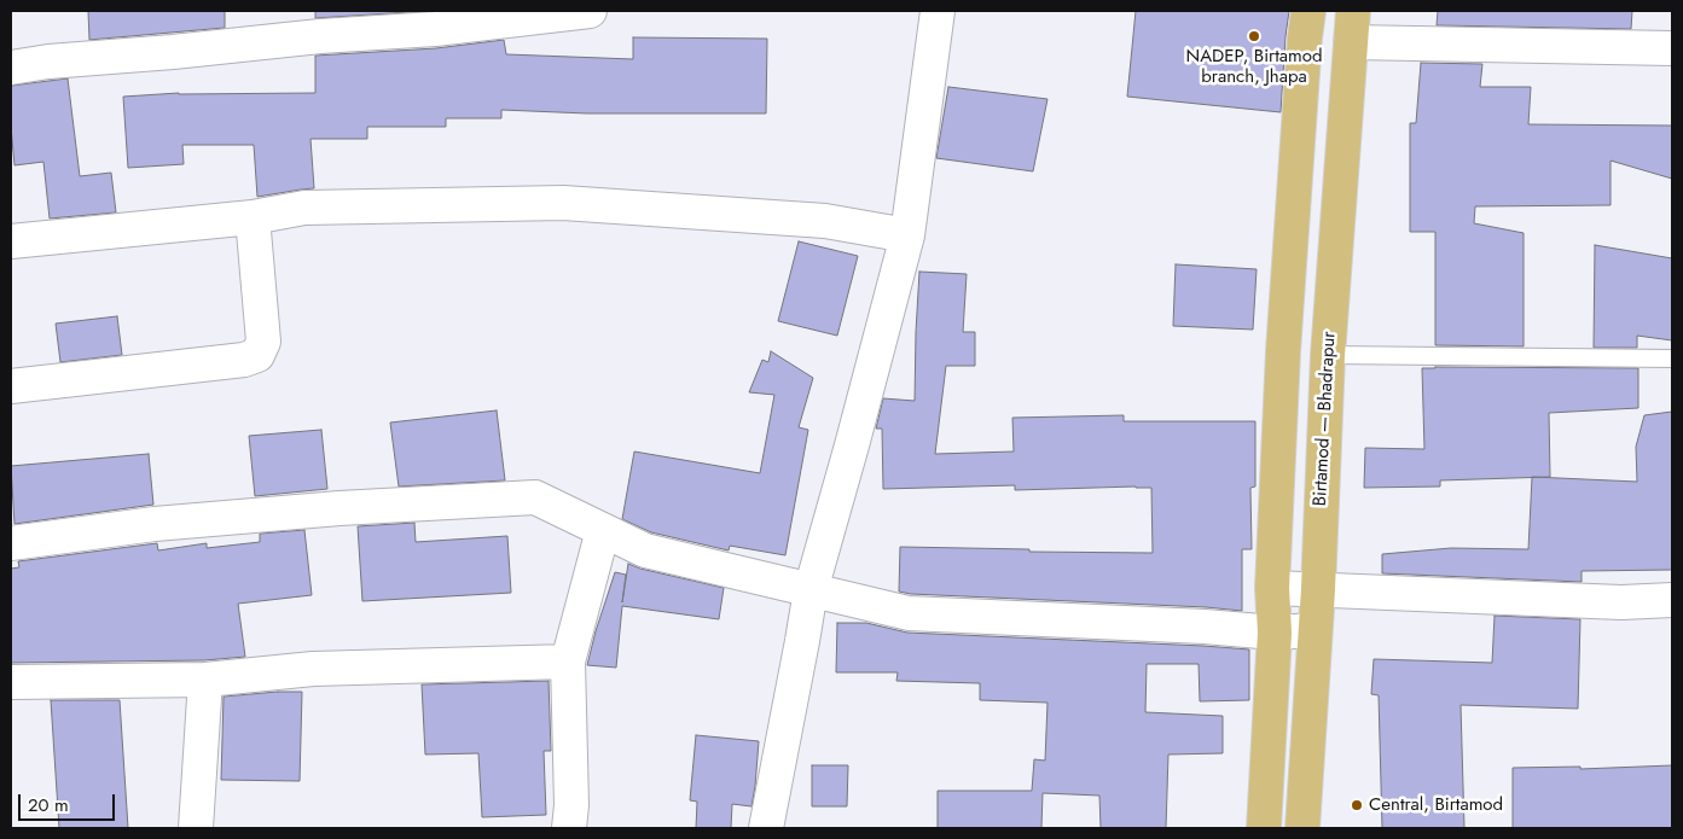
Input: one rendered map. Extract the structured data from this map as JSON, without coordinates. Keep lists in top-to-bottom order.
{
  "streets": {
    "main road": ["Birtamod — Bhadrapur"]
  },
  "places": ["NADEP, Birtamod branch, Jhapa", "Central, Birtamod"],
  "scale_bar": "20 m"
}
